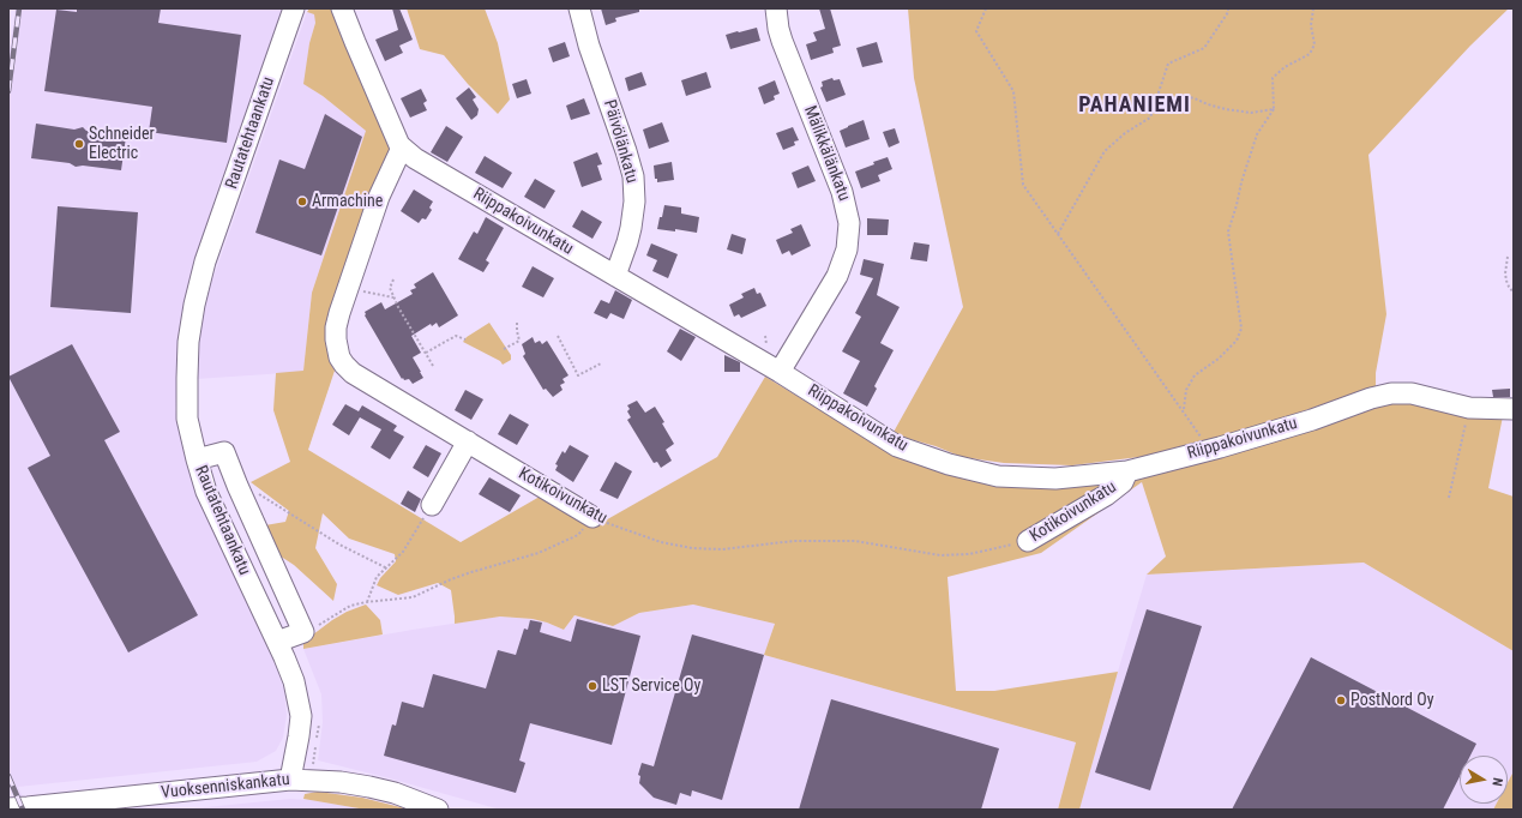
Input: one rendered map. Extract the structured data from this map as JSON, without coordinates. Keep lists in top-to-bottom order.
{
  "streets": {
    "street": [
      "Rautatehtaankatu",
      "Päivölänkatu",
      "Mälikkälänkatu",
      "Riippakoivunkatu",
      "Kotikoivunkatu",
      "Vuoksenniskankatu"
    ]
  },
  "crossings": [
    ["Rautatehtaankatu", "Vuoksenniskankatu"],
    ["Päivölänkatu", "Riippakoivunkatu"],
    ["Mälikkälänkatu", "Riippakoivunkatu"],
    ["Riippakoivunkatu", "Kotikoivunkatu"]
  ],
  "districts": ["PAHANIEMI"],
  "places": [
    "Schneider Electric",
    "Armachine",
    "LST Service Oy",
    "PostNord Oy"
  ],
  "north": "right"
}
